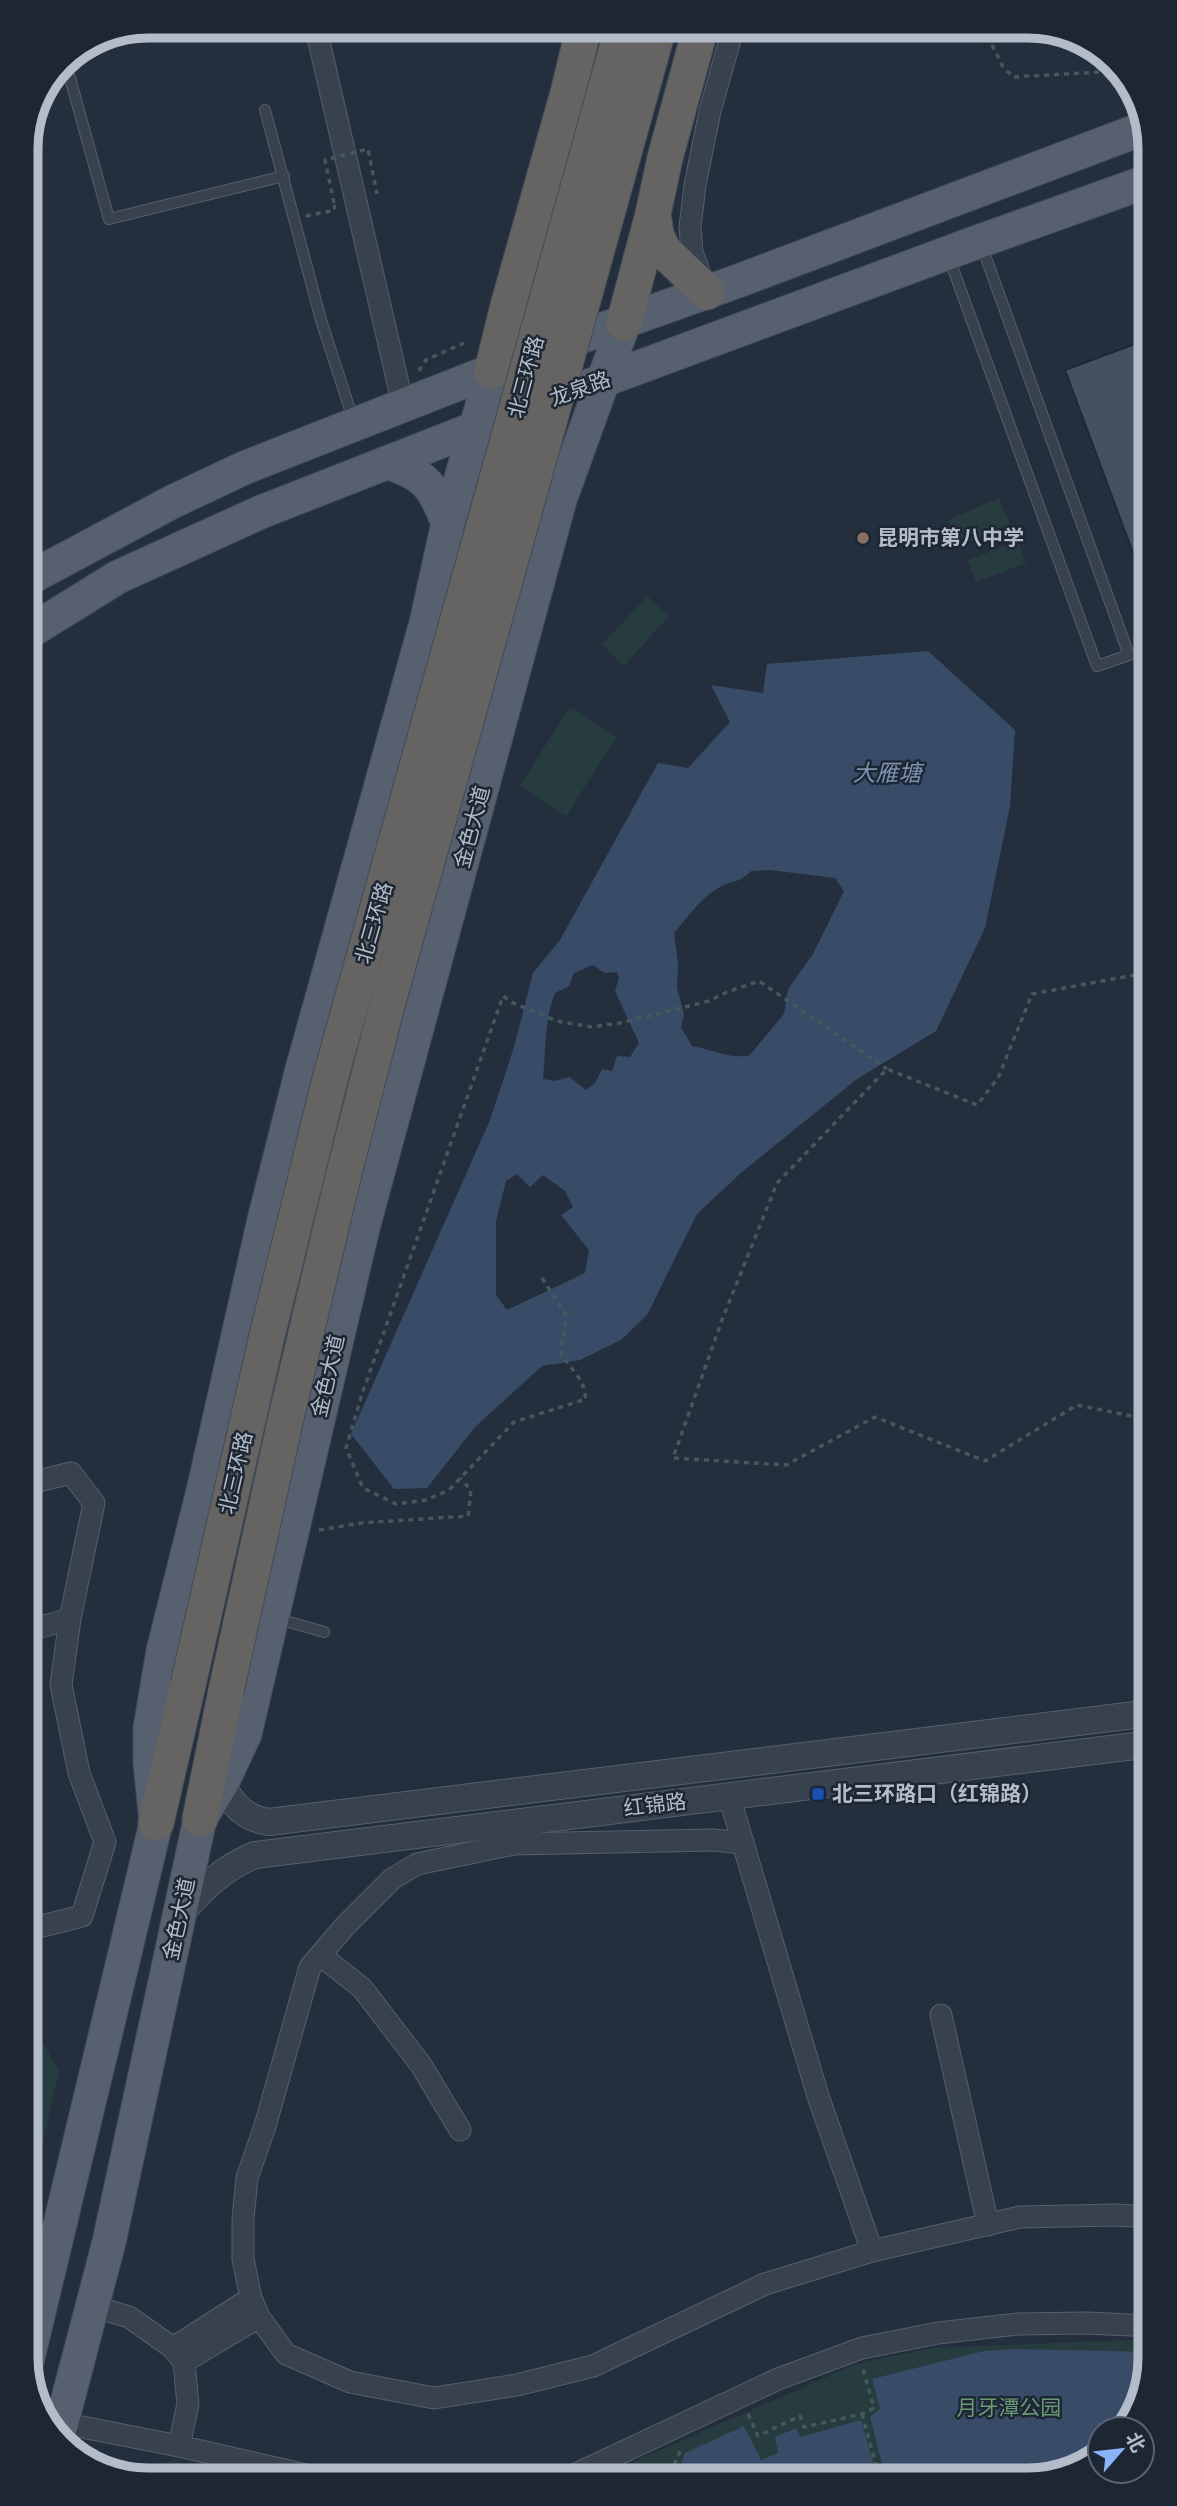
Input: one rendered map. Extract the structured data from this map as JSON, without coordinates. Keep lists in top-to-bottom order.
{
  "streets": {
    "highway": ["北三环路"],
    "main road": ["龙泉路", "金色大道"],
    "street": ["红锦路"]
  },
  "crossings": [
    ["北三环路", "金色大道"],
    ["龙泉路", "金色大道"],
    ["金色大道", "红锦路"]
  ],
  "water": ["大雁塘"],
  "parks": ["月牙潭公园"],
  "places": {
    "other": ["昆明市第八中学"],
    "transit": ["北三环路口（红锦路）"]
  },
  "north": "top right"
}
